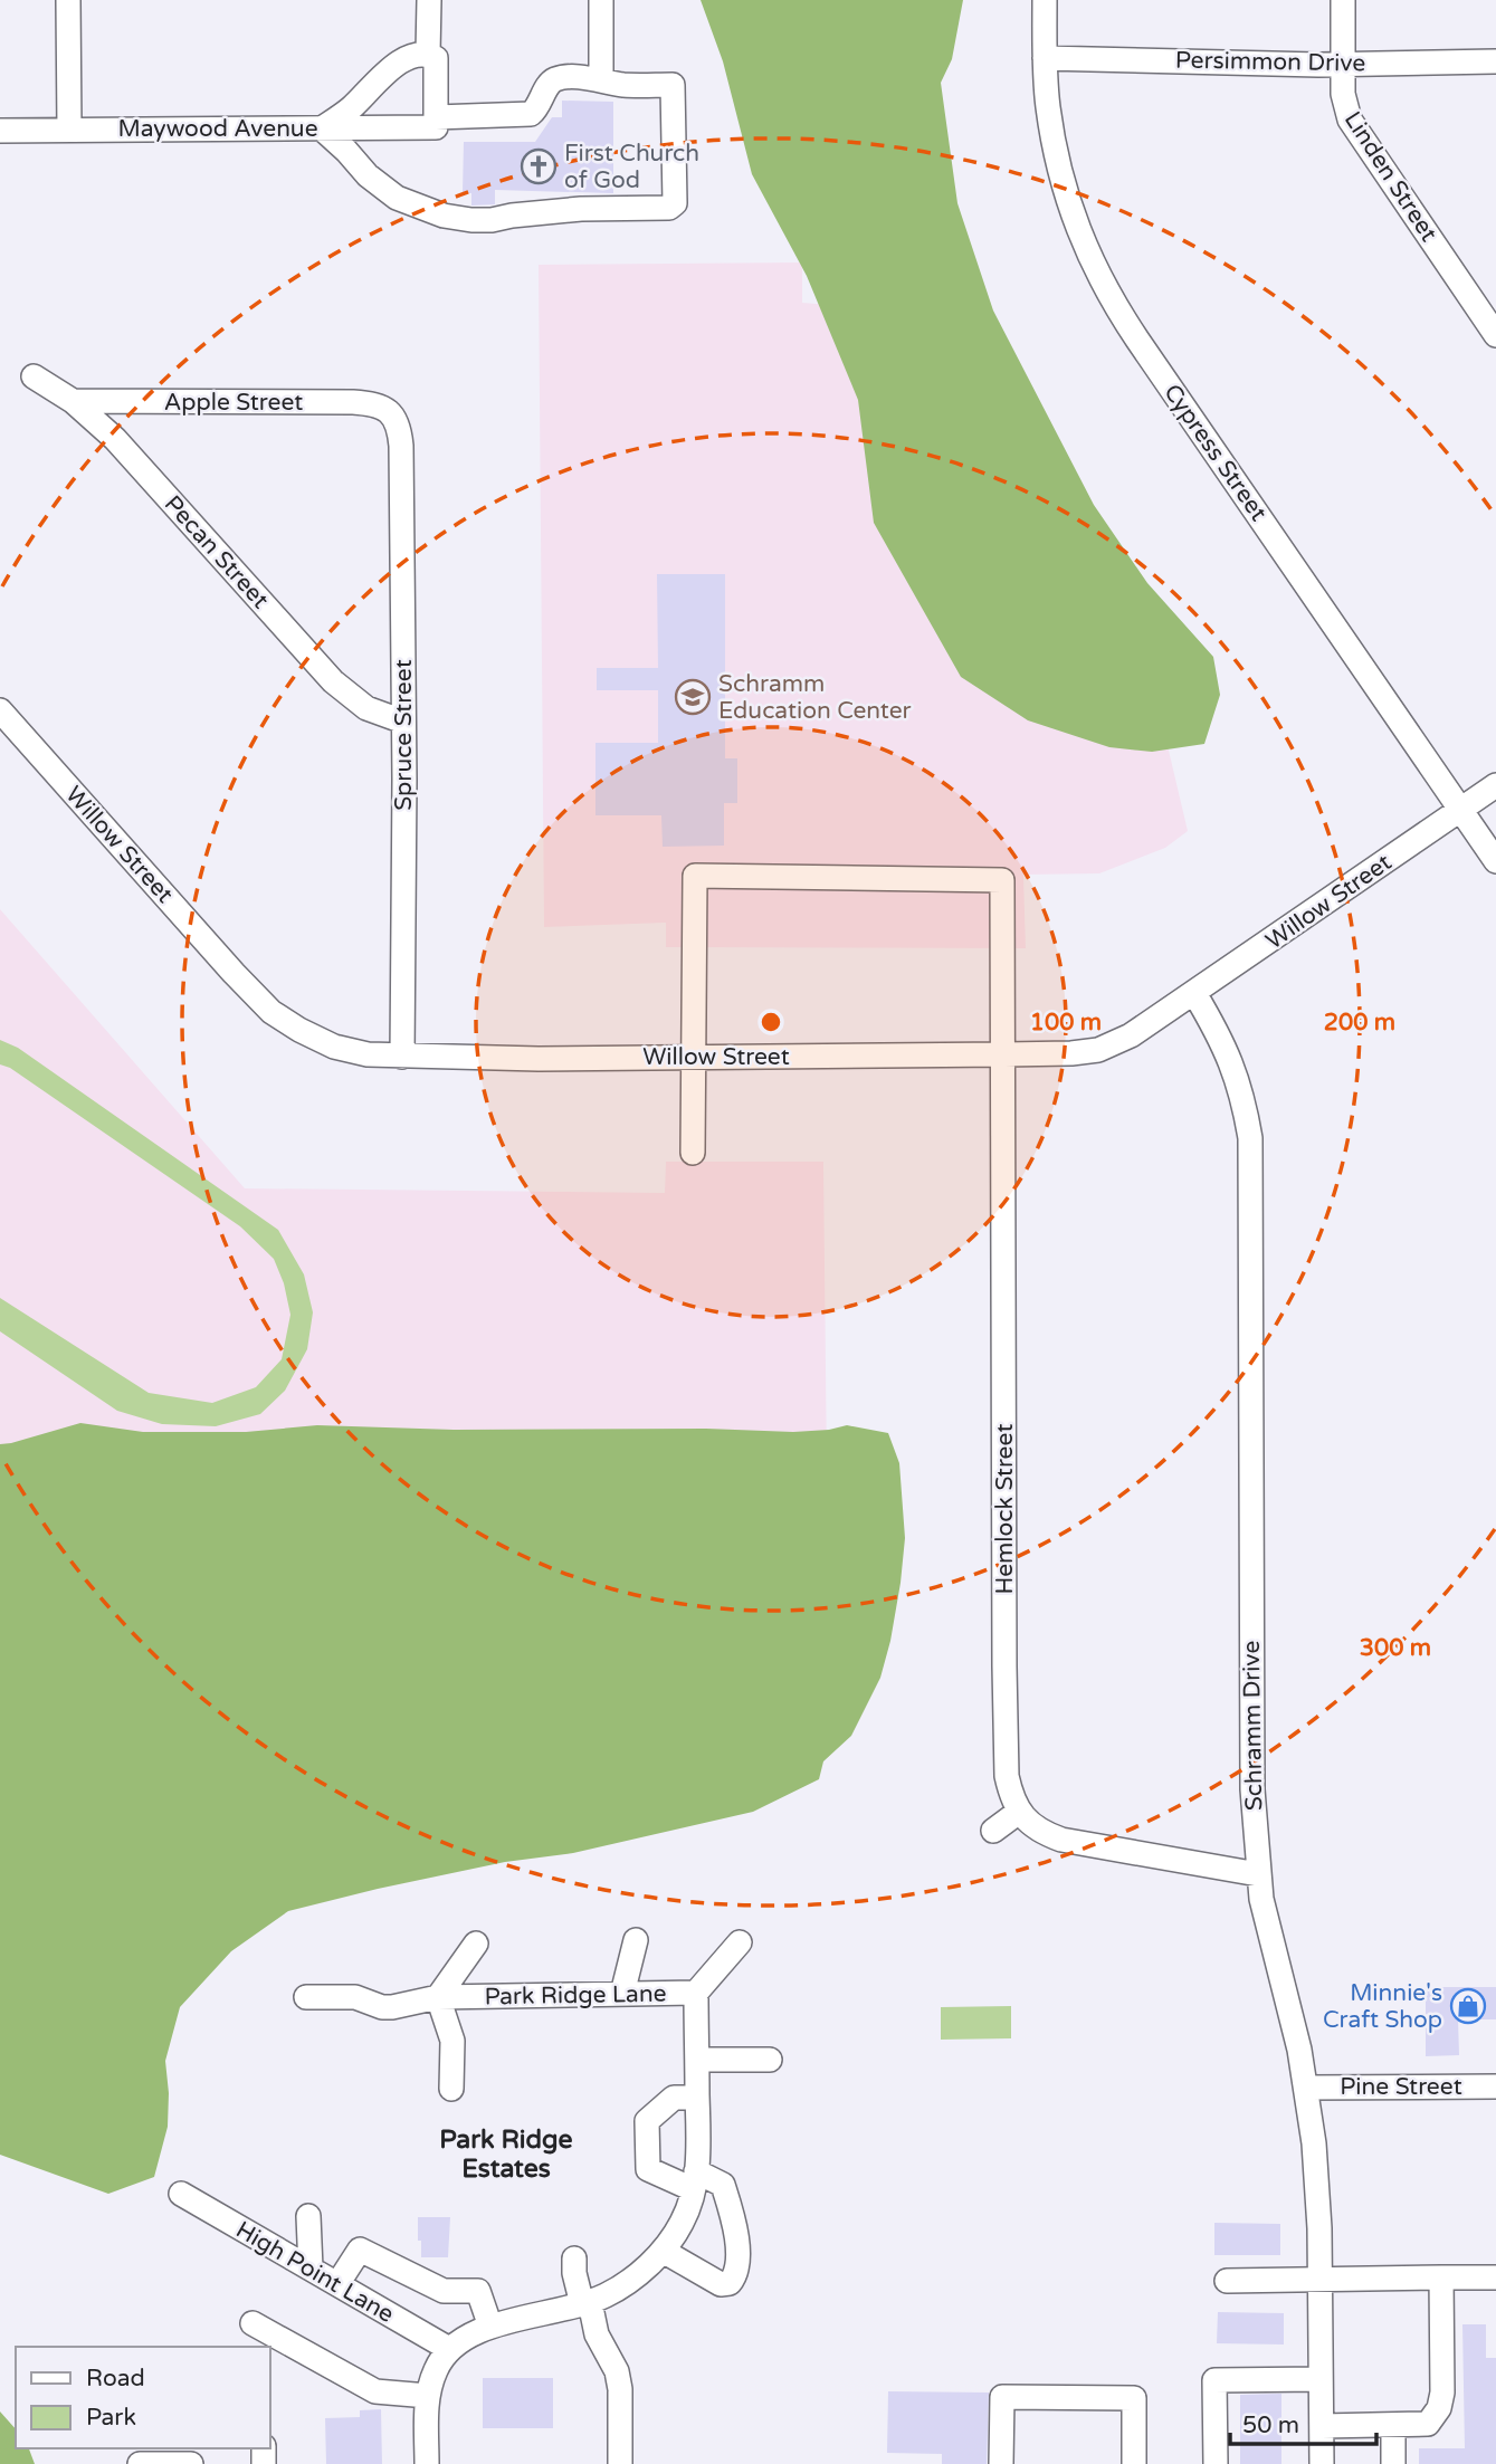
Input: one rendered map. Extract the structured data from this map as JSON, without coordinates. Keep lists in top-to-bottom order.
{
  "streets": {
    "street": [
      "Persimmon Drive",
      "Maywood Avenue",
      "Linden Street",
      "Apple Street",
      "Cypress Street",
      "Pecan Street",
      "Spruce Street",
      "Willow Street",
      "Hemlock Street",
      "Schramm Drive",
      "Park Ridge Lane",
      "Pine Street",
      "High Point Lane"
    ]
  },
  "crossings": [
    ["Persimmon Drive", "Linden Street"],
    ["Persimmon Drive", "Cypress Street"],
    ["Apple Street", "Pecan Street"],
    ["Apple Street", "Spruce Street"],
    ["Cypress Street", "Willow Street"],
    ["Pecan Street", "Spruce Street"],
    ["Spruce Street", "Willow Street"],
    ["Willow Street", "Hemlock Street"],
    ["Willow Street", "Schramm Drive"],
    ["Schramm Drive", "Pine Street"],
    ["Park Ridge Lane", "High Point Lane"]
  ],
  "districts": ["Park Ridge Estates"],
  "places": {
    "church": ["First Church of God"],
    "school or university": ["Schramm Education Center"],
    "shop": ["Minnie's Craft Shop"]
  },
  "legend": ["Road", "Park"],
  "scale_bar": "50 m",
  "rings": ["100 m", "200 m", "300 m"]
}
